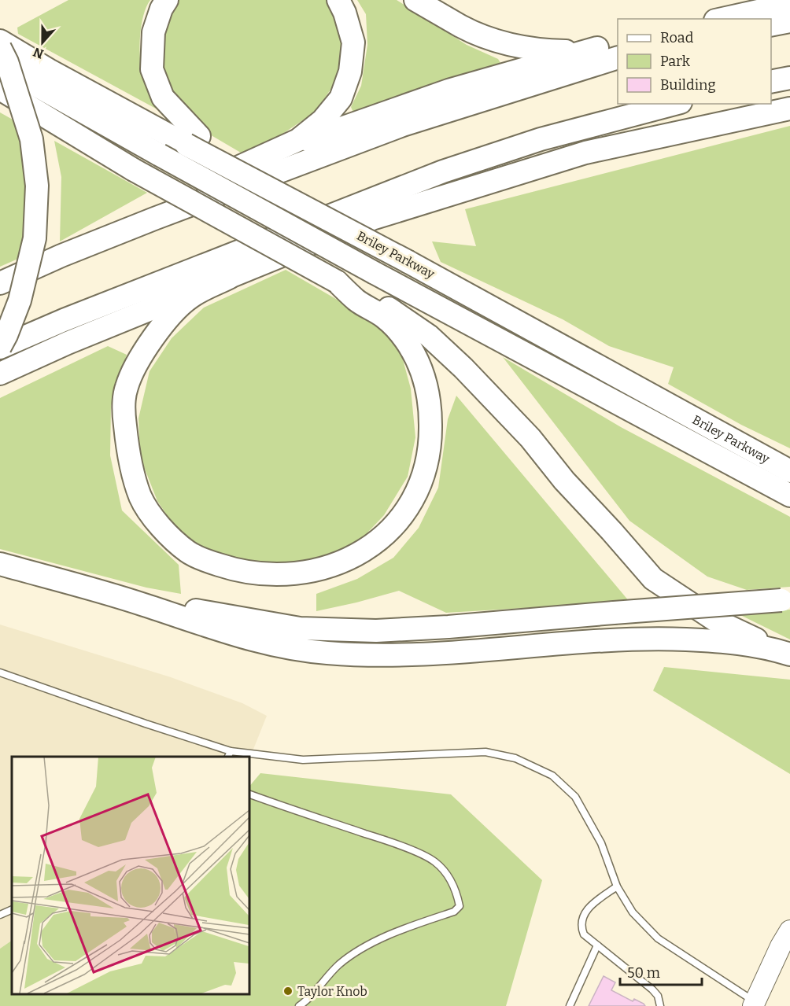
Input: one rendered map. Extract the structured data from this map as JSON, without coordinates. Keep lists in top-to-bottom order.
{
  "streets": {
    "highway": ["Briley Parkway"]
  },
  "places": ["Taylor Knob"],
  "legend": ["Road", "Park", "Building"],
  "scale_bar": "50 m",
  "north": "bottom"
}
